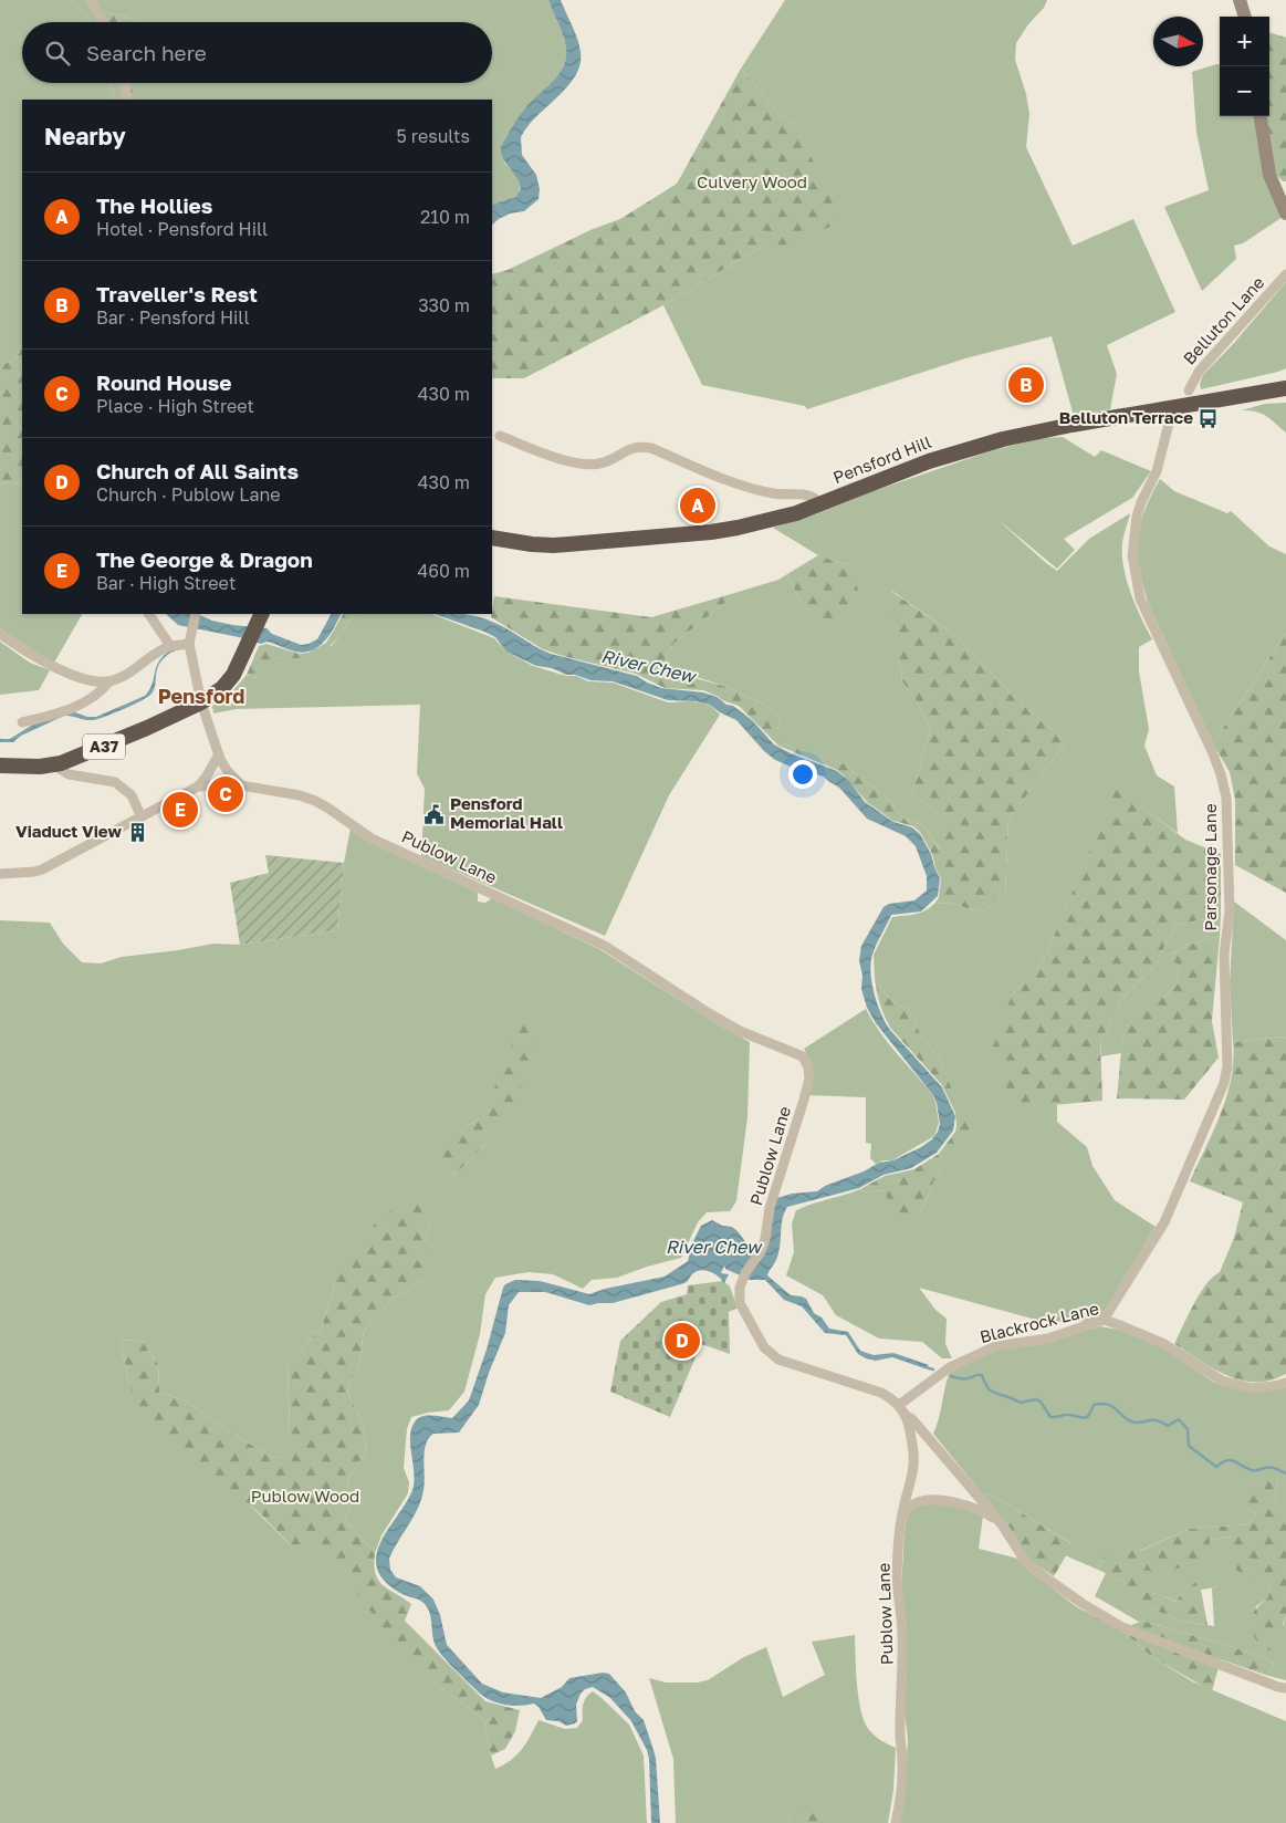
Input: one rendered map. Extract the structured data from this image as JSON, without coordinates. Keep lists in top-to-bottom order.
{
  "streets": {
    "highway": ["Pensford Hill", "A37"],
    "street": [
      "Belluton Lane",
      "Publow Lane",
      "Parsonage Lane",
      "Blackrock Lane"
    ]
  },
  "crossings": [
    ["Pensford Hill", "Parsonage Lane"],
    ["Publow Lane", "Blackrock Lane"],
    ["Parsonage Lane", "Blackrock Lane"]
  ],
  "districts": ["Pensford"],
  "water": ["River Chew"],
  "parks": ["Culvery Wood", "Publow Wood"],
  "places": {
    "bus stop": ["Belluton Terrace"],
    "public building": ["Pensford Memorial Hall"],
    "building": ["Viaduct View"]
  },
  "north": "right",
  "page": {
    "map_buttons": ["+", "−"],
    "search": "Search here",
    "heading": ["Nearby", "5 results"],
    "list": [
      {
        "mark": "A",
        "name": "The Hollies",
        "note": "Hotel · Pensford Hill",
        "value": "210 m"
      },
      {
        "mark": "B",
        "name": "Traveller's Rest",
        "note": "Bar · Pensford Hill",
        "value": "330 m"
      },
      {
        "mark": "C",
        "name": "Round House",
        "note": "Place · High Street",
        "value": "430 m"
      },
      {
        "mark": "D",
        "name": "Church of All Saints",
        "note": "Church · Publow Lane",
        "value": "430 m"
      },
      {
        "mark": "E",
        "name": "The George & Dragon",
        "note": "Bar · High Street",
        "value": "460 m"
      }
    ],
    "pins": [
      "B",
      "A",
      "C",
      "E",
      "D"
    ]
  }
}
